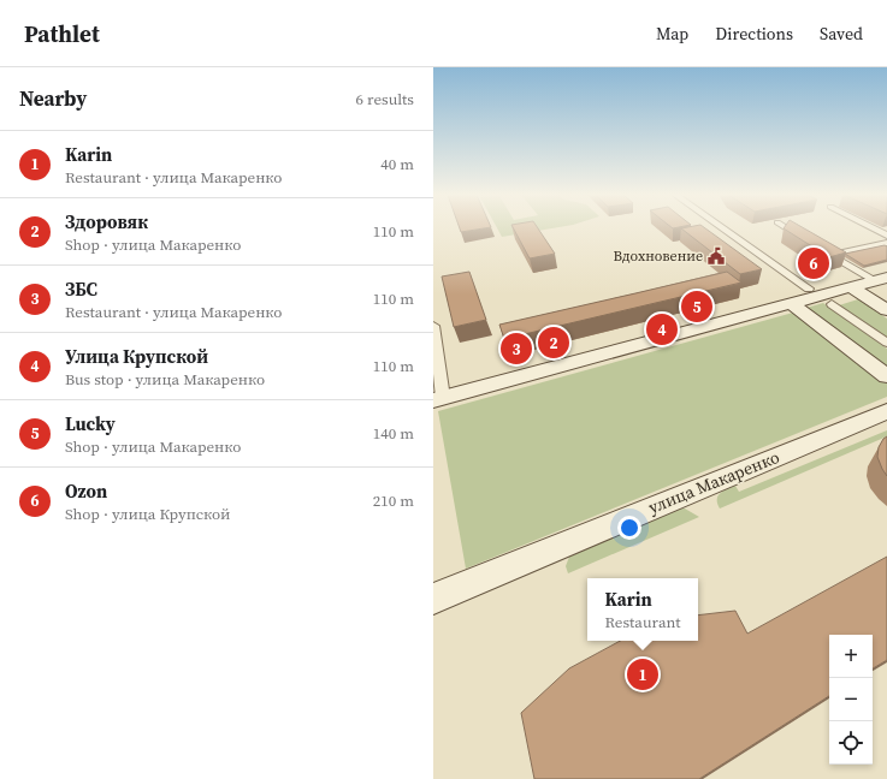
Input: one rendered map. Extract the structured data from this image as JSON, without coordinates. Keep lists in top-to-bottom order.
{
  "streets": {
    "main road": ["улица Макаренко"]
  },
  "places": {
    "public building": ["Вдохновение"]
  },
  "page": {
    "header": "Pathlet",
    "nav": ["Map", "Directions", "Saved"],
    "heading": ["Nearby", "6 results"],
    "list": [
      {
        "mark": "1",
        "name": "Karin",
        "note": "Restaurant · улица Макаренко",
        "value": "40 m"
      },
      {
        "mark": "2",
        "name": "Здоровяк",
        "note": "Shop · улица Макаренко",
        "value": "110 m"
      },
      {
        "mark": "3",
        "name": "ЗБС",
        "note": "Restaurant · улица Макаренко",
        "value": "110 m"
      },
      {
        "mark": "4",
        "name": "Улица Крупской",
        "note": "Bus stop · улица Макаренко",
        "value": "110 m"
      },
      {
        "mark": "5",
        "name": "Lucky",
        "note": "Shop · улица Макаренко",
        "value": "140 m"
      },
      {
        "mark": "6",
        "name": "Ozon",
        "note": "Shop · улица Крупской",
        "value": "210 m"
      }
    ],
    "pins": [
      "6",
      "5",
      "4",
      "2",
      "3",
      "1"
    ],
    "popup": ["Karin", "Restaurant"],
    "map_buttons": ["+", "−"]
  }
}
